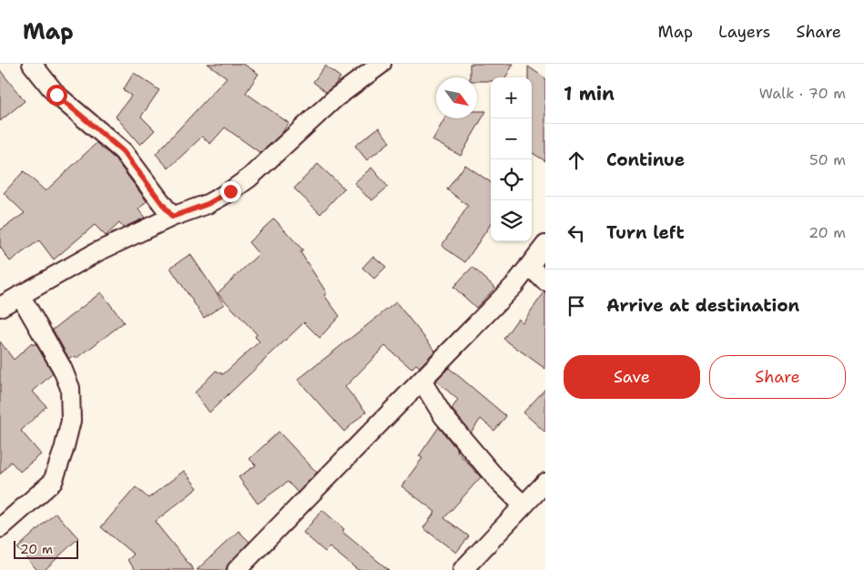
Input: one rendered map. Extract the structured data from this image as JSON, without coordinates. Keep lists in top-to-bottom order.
{
  "scale_bar": "20 m",
  "north": "bottom right",
  "page": {
    "header": "Map",
    "nav": ["Map", "Layers", "Share"],
    "heading": ["1 min", "Walk · 70 m"],
    "map_buttons": ["+", "−"],
    "list": [
      ["Continue", "50 m"],
      ["Turn left", "20 m"],
      "Arrive at destination"
    ],
    "buttons": ["Save", "Share"],
    "scale": "20 m"
  }
}
